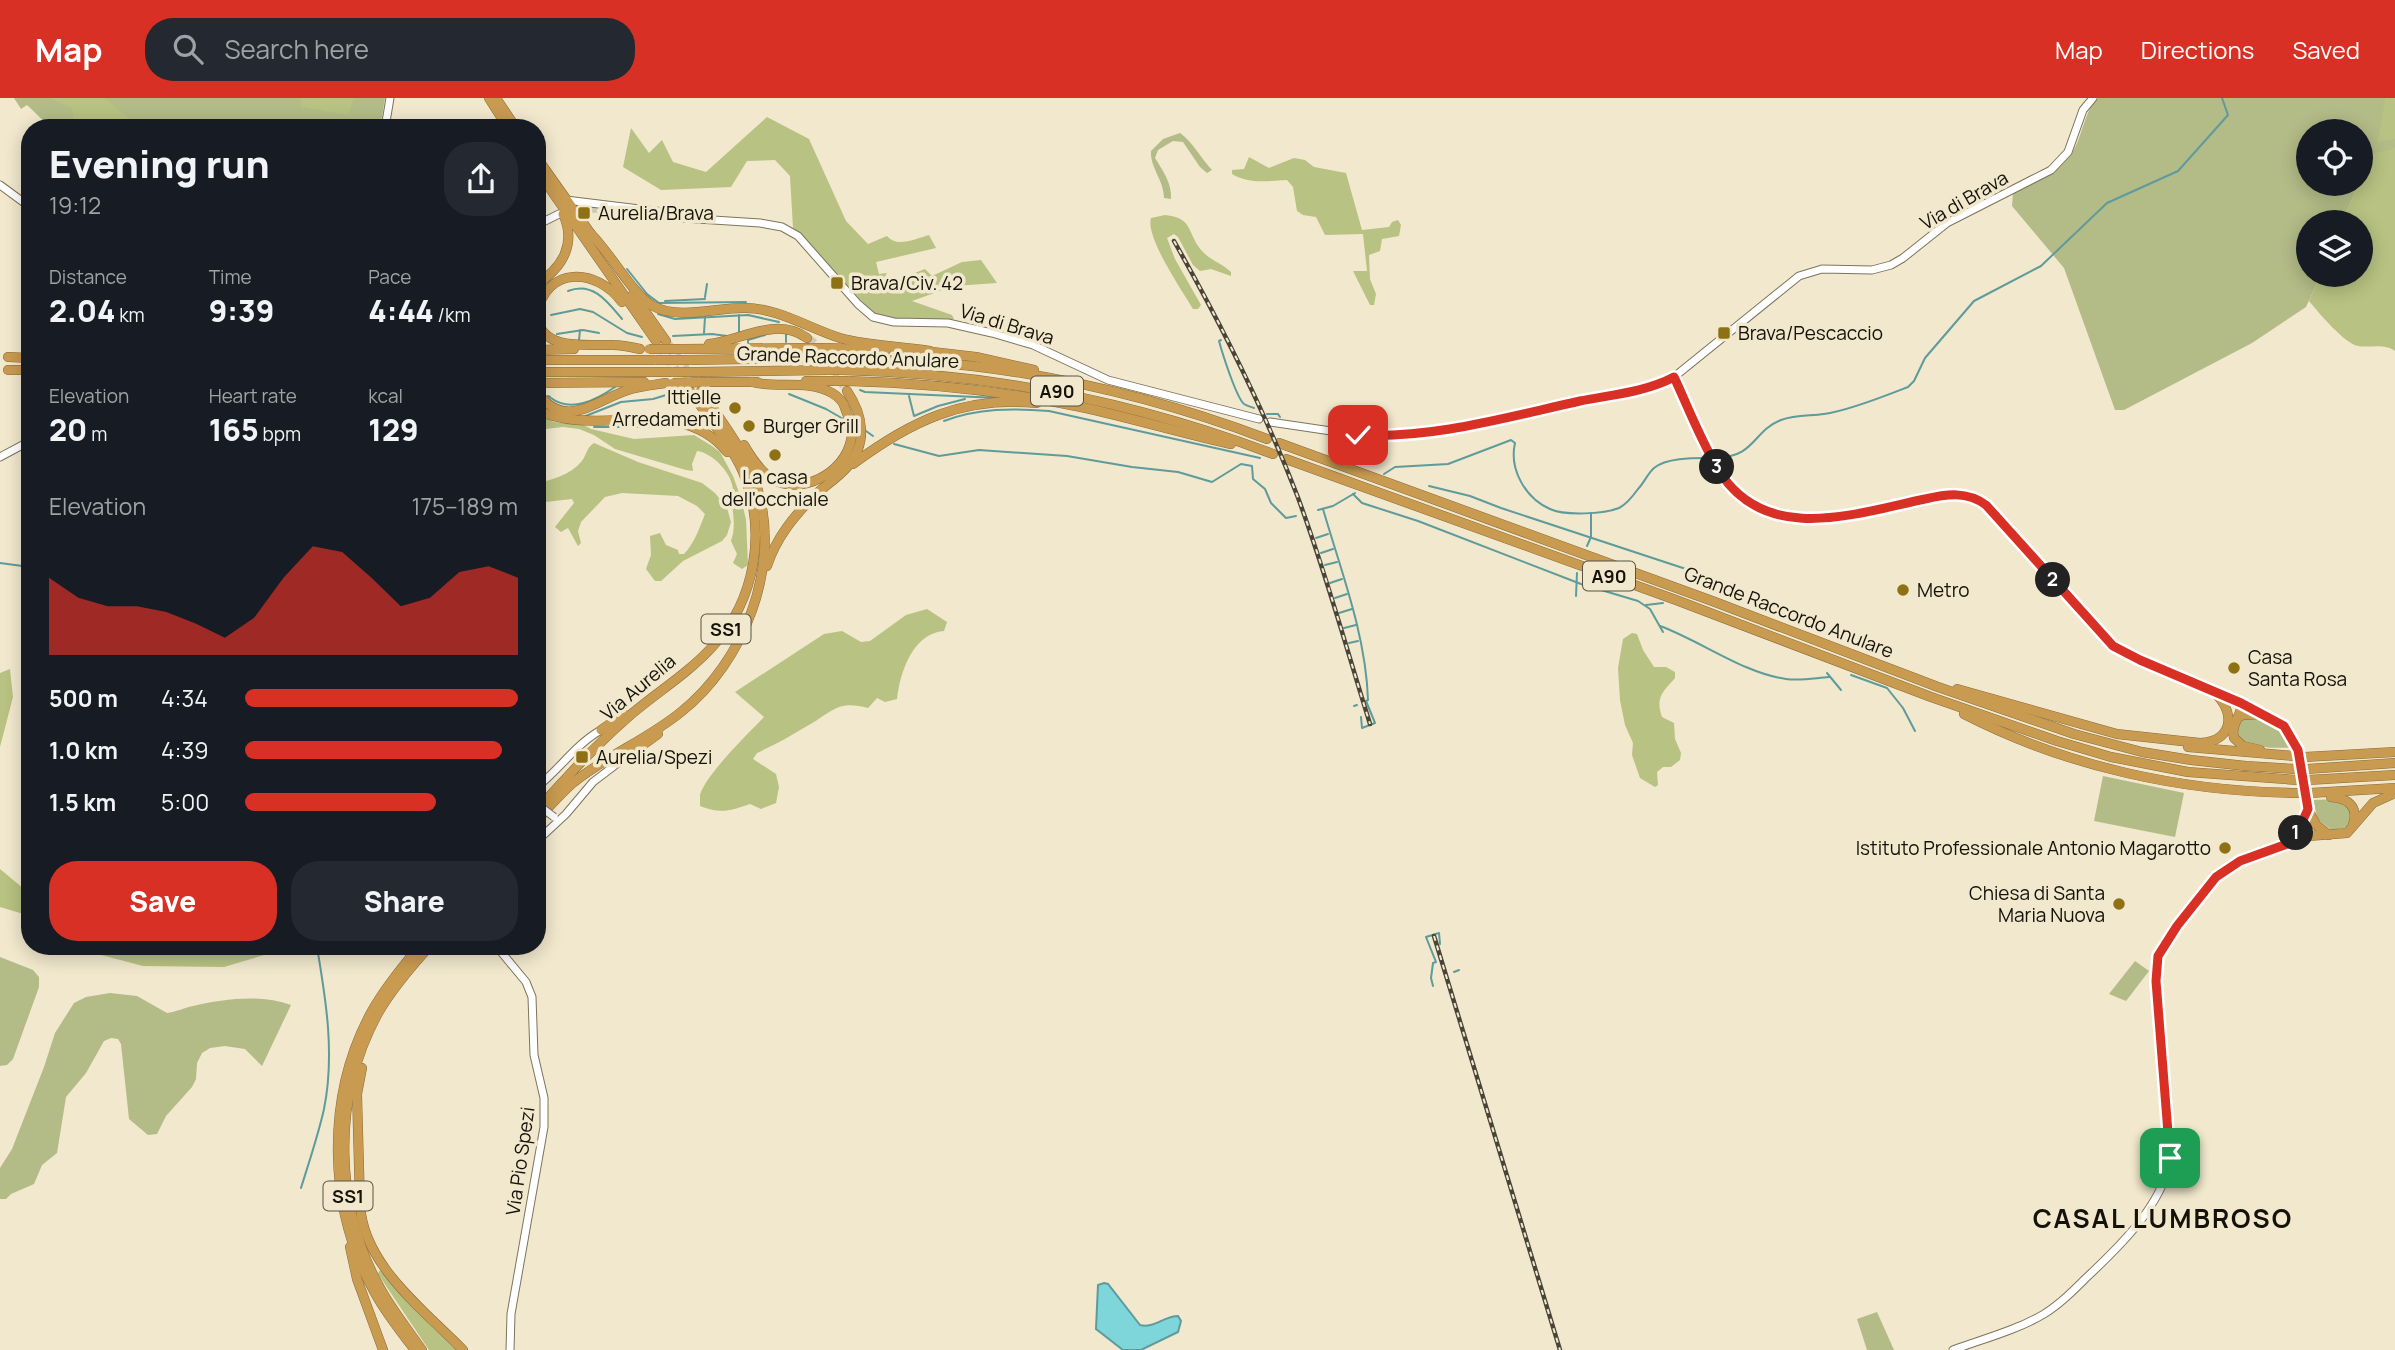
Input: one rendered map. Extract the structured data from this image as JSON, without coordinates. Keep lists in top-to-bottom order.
{
  "streets": {
    "highway": [
      "Grande Raccordo Anulare",
      "A90",
      "SS1",
      "Via Aurelia"
    ],
    "street": ["Via di Brava", "Via Pio Spezi"]
  },
  "districts": ["CASAL LUMBROSO"],
  "places": {
    "transit": [
      "Aurelia/Brava",
      "Brava/Civ. 42",
      "Brava/Pescaccio",
      "Aurelia/Spezi"
    ],
    "other": [
      "Ittielle Arredamenti",
      "Burger Grill",
      "La casa dell'occhiale",
      "Metro",
      "Casa Santa Rosa",
      "Istituto Professionale Antonio Magarotto",
      "Chiesa di Santa Maria Nuova"
    ]
  },
  "page": {
    "header": "Map",
    "search": "Search here",
    "nav": ["Map", "Directions", "Saved"],
    "heading": ["Evening run", "19:12"],
    "stats": [
      ["Distance", "2.04 km"],
      ["Time", "9:39"],
      ["Pace", "4:44 /km"],
      ["Elevation", "20 m"],
      ["Heart rate", "165 bpm"],
      ["kcal", "129"]
    ],
    "pins": ["3", "2", "1"],
    "chart": ["Elevation", "175–189 m"],
    "list": [
      {
        "name": "500 m",
        "note": "4:34"
      },
      {
        "name": "1.0 km",
        "note": "4:39"
      },
      {
        "name": "1.5 km",
        "note": "5:00"
      }
    ],
    "buttons": ["Save", "Share"]
  }
}
